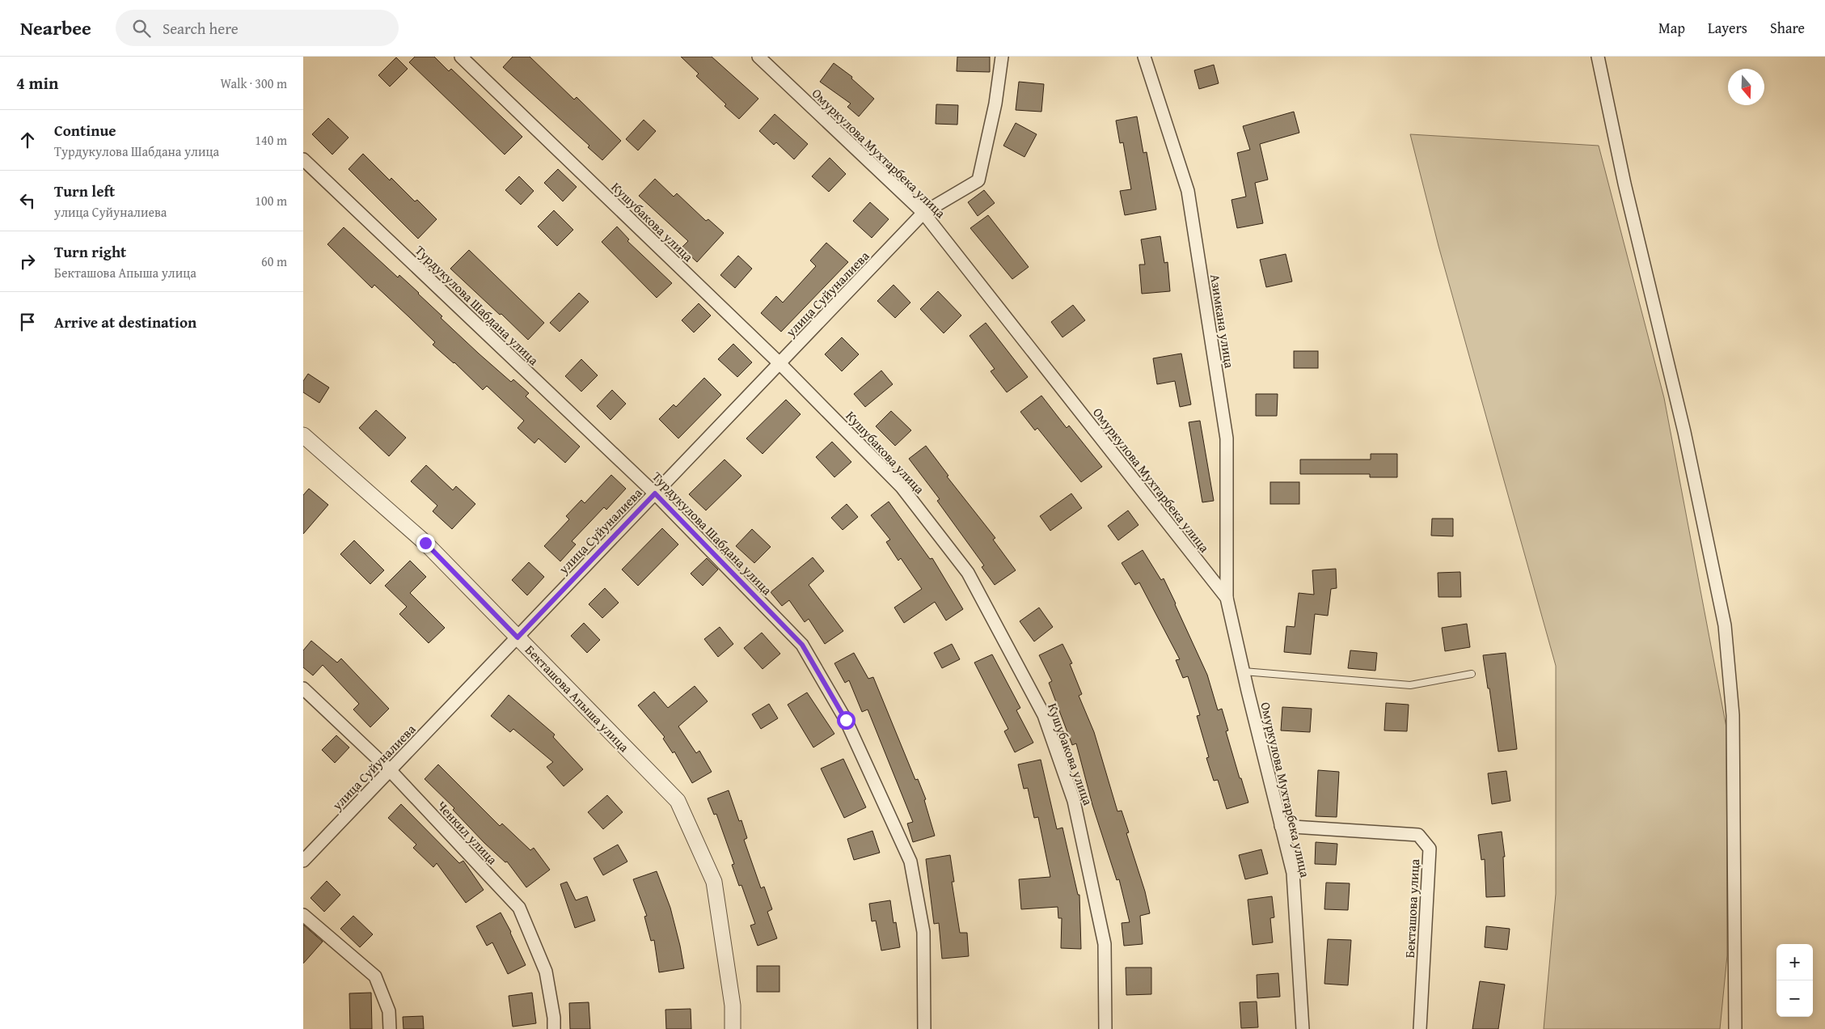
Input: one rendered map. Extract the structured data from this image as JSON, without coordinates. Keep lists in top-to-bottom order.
{
  "streets": {
    "street": [
      "Омуркулова Мухтарбека улица",
      "Кушубакова улица",
      "улица Суйуналиева",
      "Турдукулова Шабдана улица",
      "Азимкана улица",
      "Бекташова Апыша улица",
      "Ченкил улица",
      "Бекташова улица"
    ]
  },
  "crossings": [
    ["Омуркулова Мухтарбека улица", "улица Суйуналиева"],
    ["Омуркулова Мухтарбека улица", "Азимкана улица"],
    ["Омуркулова Мухтарбека улица", "Бекташова улица"],
    ["Кушубакова улица", "улица Суйуналиева"],
    ["улица Суйуналиева", "Турдукулова Шабдана улица"],
    ["улица Суйуналиева", "Бекташова Апыша улица"],
    ["улица Суйуналиева", "Ченкил улица"]
  ],
  "north": "bottom",
  "page": {
    "header": "Nearbee",
    "search": "Search here",
    "nav": ["Map", "Layers", "Share"],
    "heading": ["4 min", "Walk · 300 m"],
    "list": [
      ["Continue", "Турдукулова Шабдана улица", "140 m"],
      ["Turn left", "улица Суйуналиева", "100 m"],
      ["Turn right", "Бекташова Апыша улица", "60 m"],
      "Arrive at destination"
    ],
    "map_buttons": ["+", "−"]
  }
}
